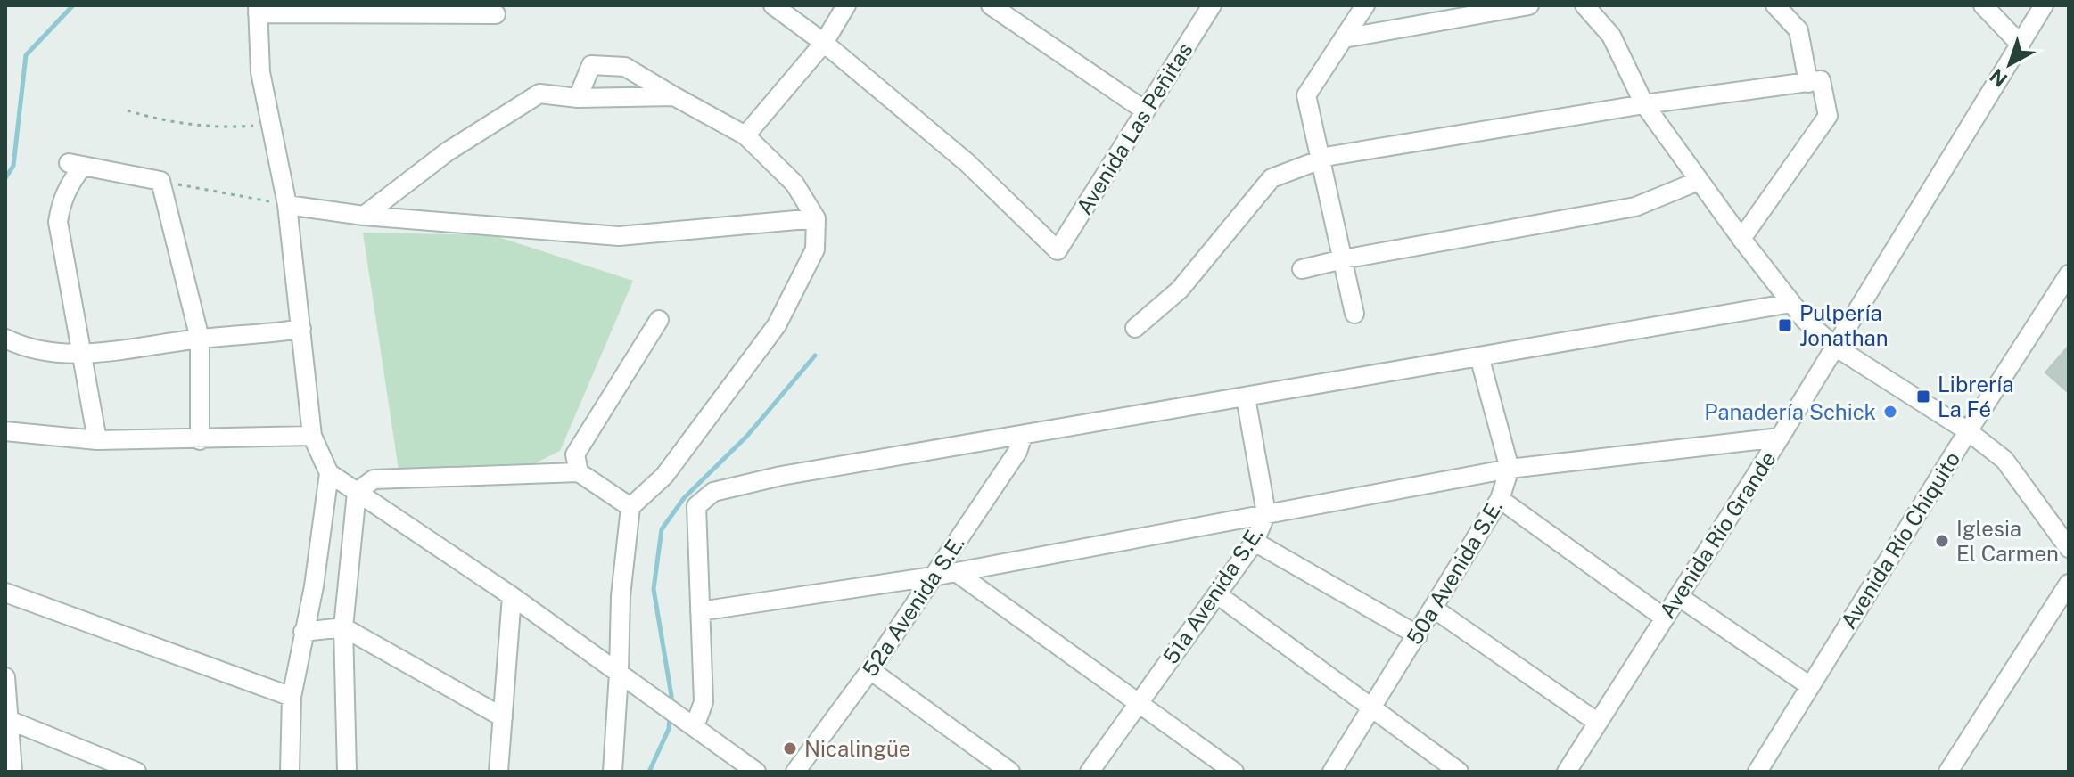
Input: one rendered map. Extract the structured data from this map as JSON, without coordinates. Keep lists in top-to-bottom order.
{
  "streets": {
    "street": [
      "Avenida Las Peñitas",
      "Avenida Río Grande",
      "Avenida Río Chiquito",
      "50a Avenida S.E.",
      "51a Avenida S.E.",
      "52a Avenida S.E."
    ]
  },
  "places": {
    "transit": ["Pulpería Jonathan", "Librería La Fé"],
    "other": ["Panadería Schick", "Iglesia El Carmen", "Nicalingüe"]
  },
  "north": "bottom left"
}
